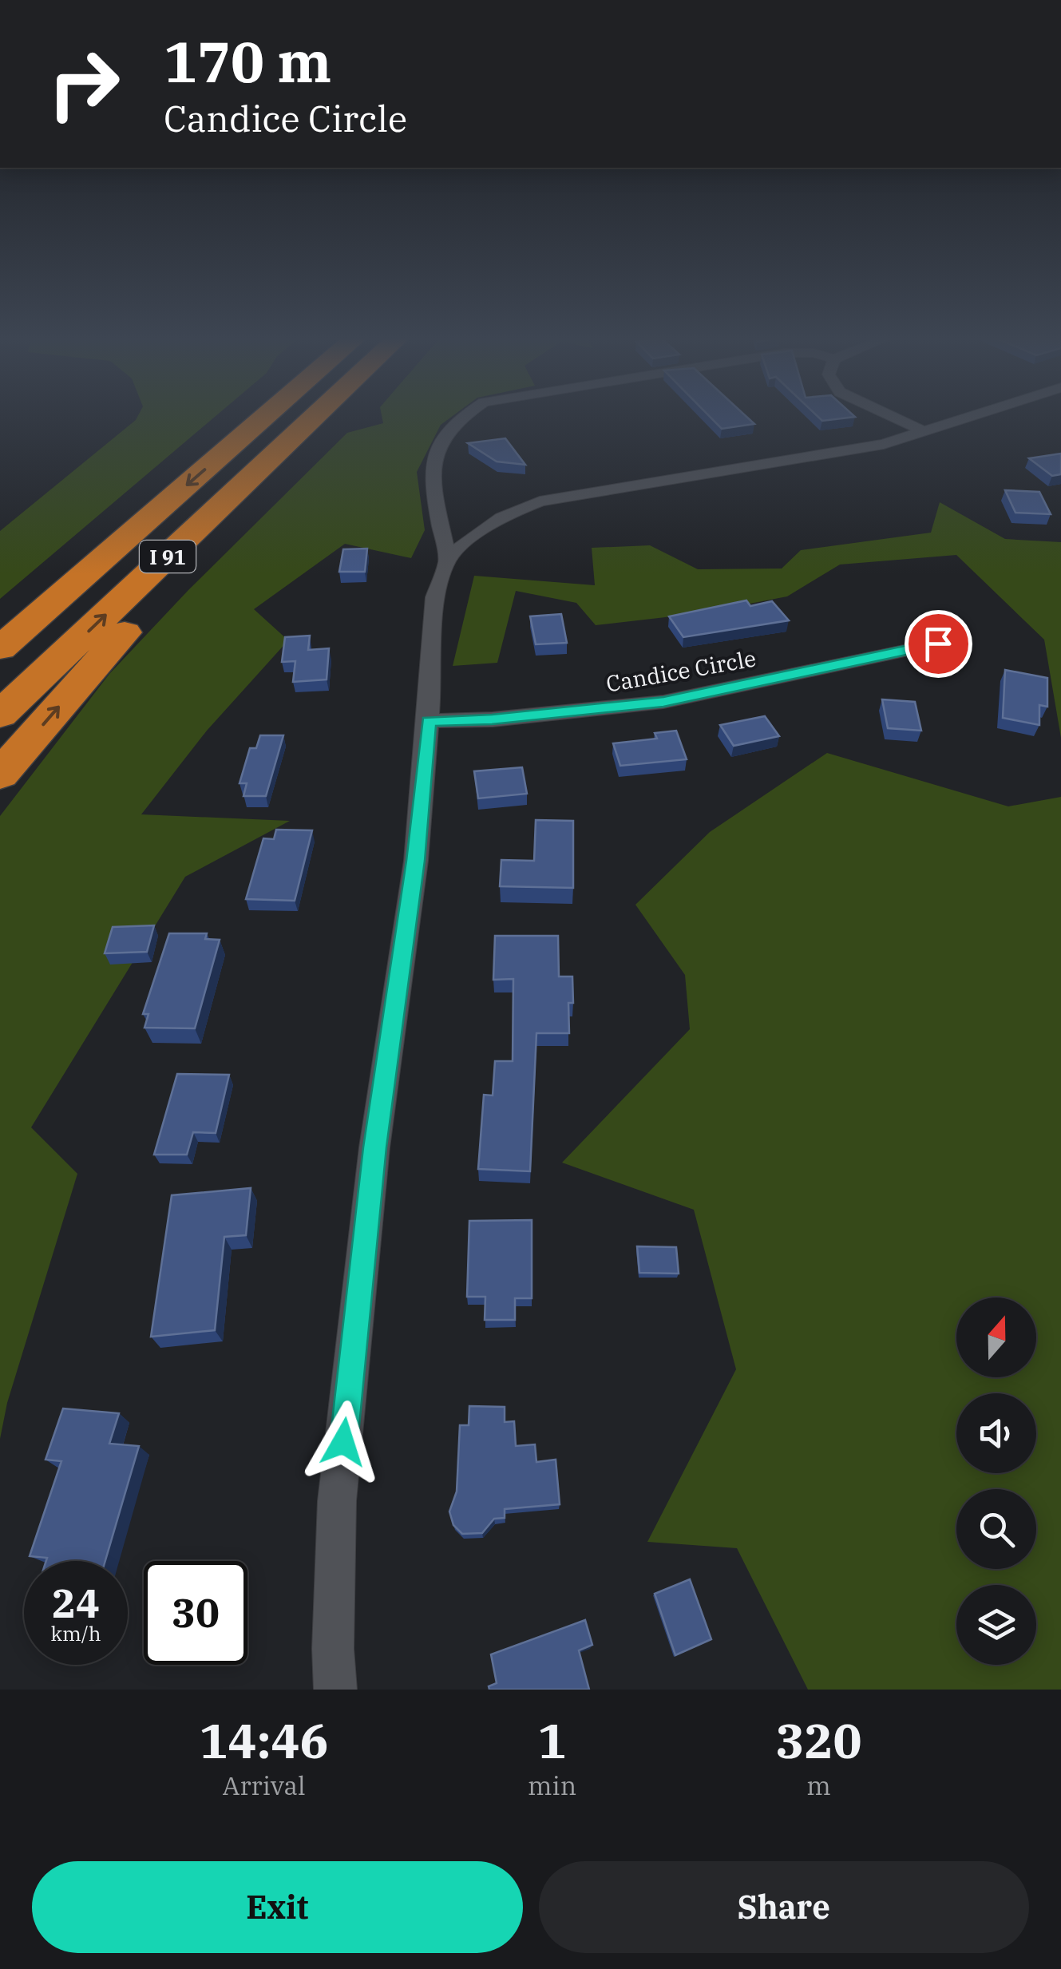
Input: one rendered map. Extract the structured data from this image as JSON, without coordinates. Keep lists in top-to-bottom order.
{
  "streets": {
    "highway": ["I 91"],
    "street": ["Candice Circle"]
  },
  "north": "top",
  "page": {
    "turn": ["170 m", "Candice Circle"],
    "speed": "24 km/h",
    "limit": "30",
    "eta": [
      "14:46",
      "Arrival",
      "1",
      "min",
      "320",
      "m"
    ],
    "buttons": ["Exit", "Share"]
  }
}
